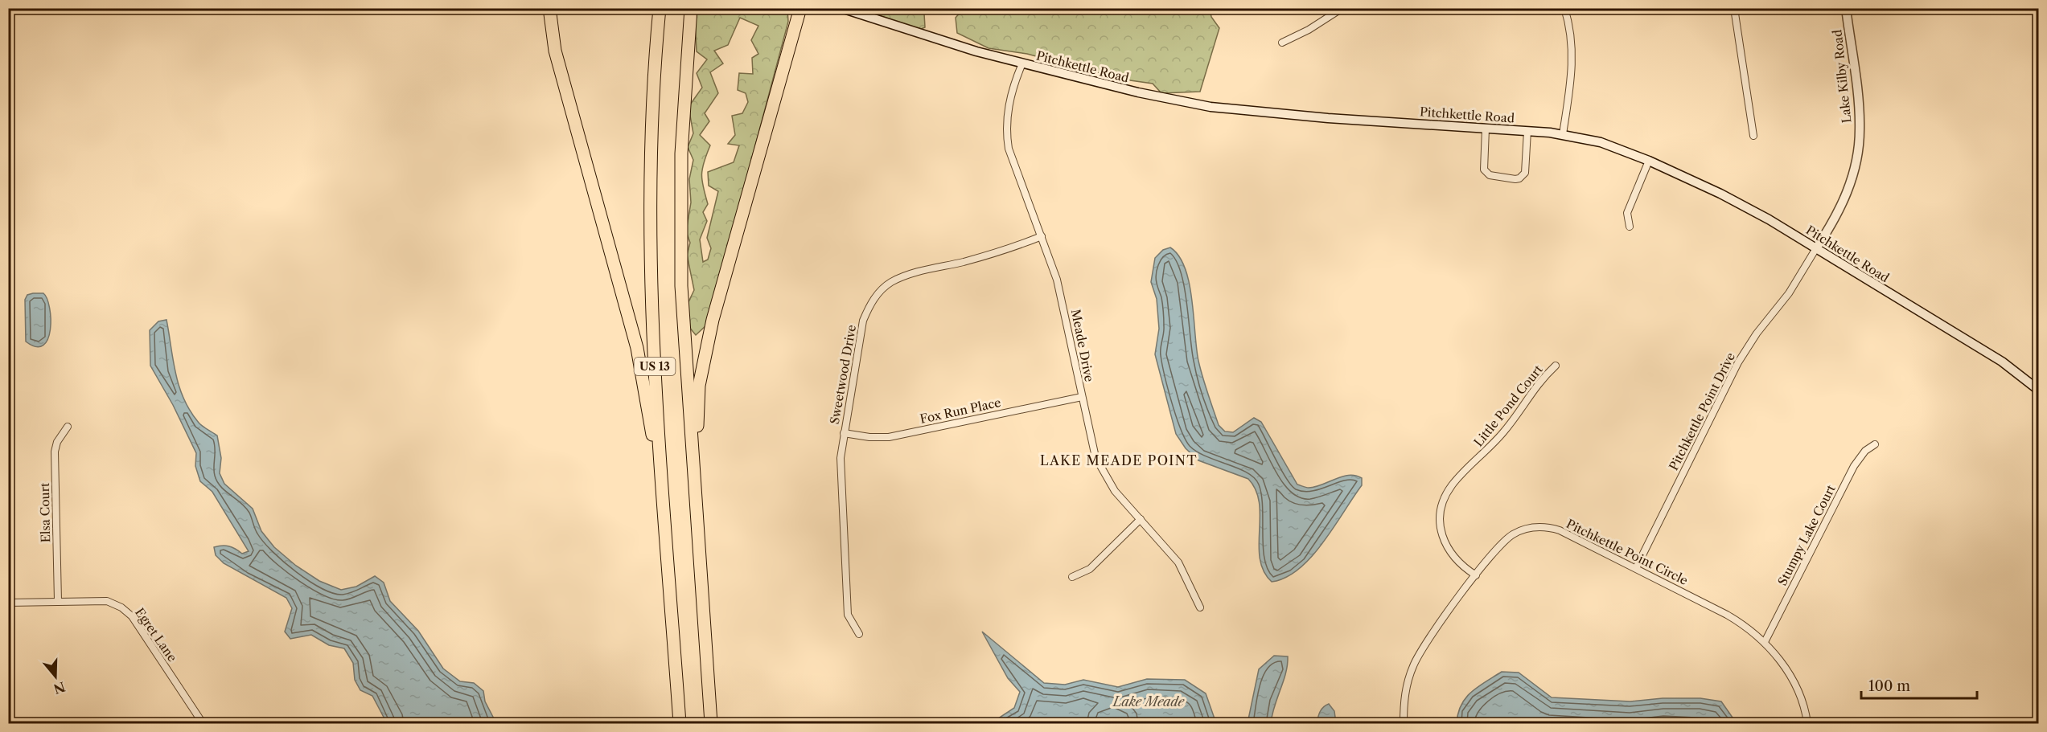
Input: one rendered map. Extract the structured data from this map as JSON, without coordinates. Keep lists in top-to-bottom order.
{
  "streets": {
    "highway": ["US 13"],
    "main road": ["Pitchkettle Road", "Lake Kilby Road"],
    "street": [
      "Meade Drive",
      "Sweetwood Drive",
      "Little Pond Court",
      "Fox Run Place",
      "Pitchkettle Point Drive",
      "Elsa Court",
      "Stumpy Lake Court",
      "Pitchkettle Point Circle",
      "Egret Lane"
    ]
  },
  "crossings": [
    ["Pitchkettle Road", "Lake Kilby Road"],
    ["Pitchkettle Road", "Meade Drive"],
    ["Pitchkettle Road", "Pitchkettle Point Drive"],
    ["Lake Kilby Road", "Pitchkettle Point Drive"],
    ["Meade Drive", "Sweetwood Drive"],
    ["Meade Drive", "Fox Run Place"],
    ["Sweetwood Drive", "Fox Run Place"],
    ["Little Pond Court", "Pitchkettle Point Circle"],
    ["Pitchkettle Point Drive", "Pitchkettle Point Circle"],
    ["Elsa Court", "Egret Lane"],
    ["Stumpy Lake Court", "Pitchkettle Point Circle"]
  ],
  "districts": ["LAKE MEADE POINT"],
  "water": ["Lake Meade"],
  "scale_bar": "100 m",
  "north": "bottom"
}
